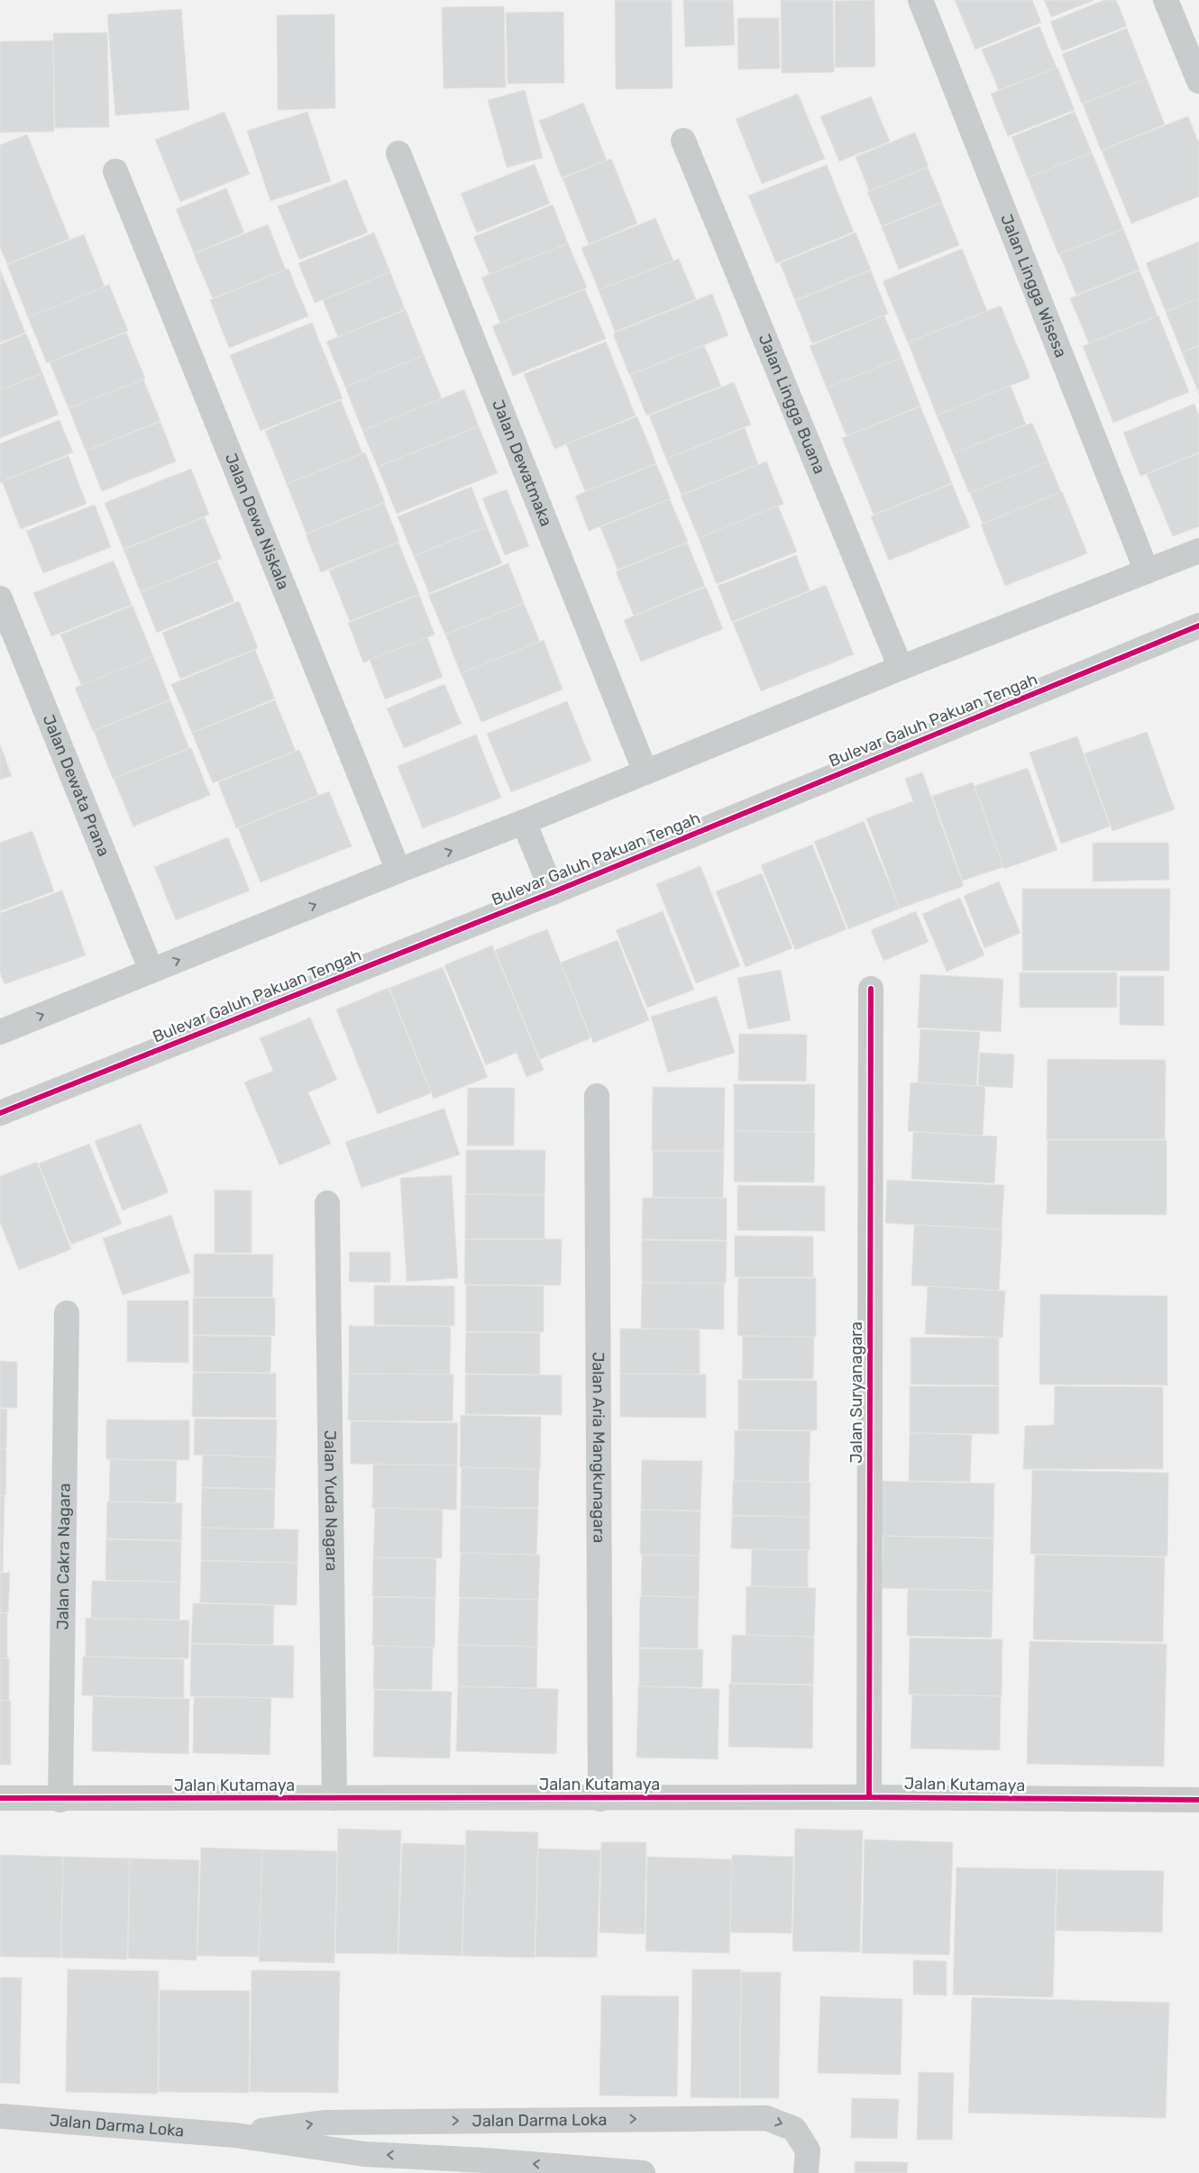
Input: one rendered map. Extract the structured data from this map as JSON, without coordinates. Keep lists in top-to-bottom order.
{
  "streets": {
    "street": [
      "Jalan Lingga Wisesa",
      "Jalan Lingga Buana",
      "Jalan Dewatmaka",
      "Jalan Dewa Niskala",
      "Bulevar Galuh Pakuan Tengah",
      "Jalan Dewata Prana",
      "Jalan Suryanagara",
      "Jalan Aria Mangkunagara",
      "Jalan Yuda Nagara",
      "Jalan Cakra Nagara",
      "Jalan Kutamaya",
      "Jalan Darma Loka"
    ]
  },
  "crossings": [
    ["Jalan Suryanagara", "Jalan Kutamaya"],
    ["Jalan Aria Mangkunagara", "Jalan Kutamaya"],
    ["Jalan Yuda Nagara", "Jalan Kutamaya"],
    ["Jalan Cakra Nagara", "Jalan Kutamaya"]
  ]
}
